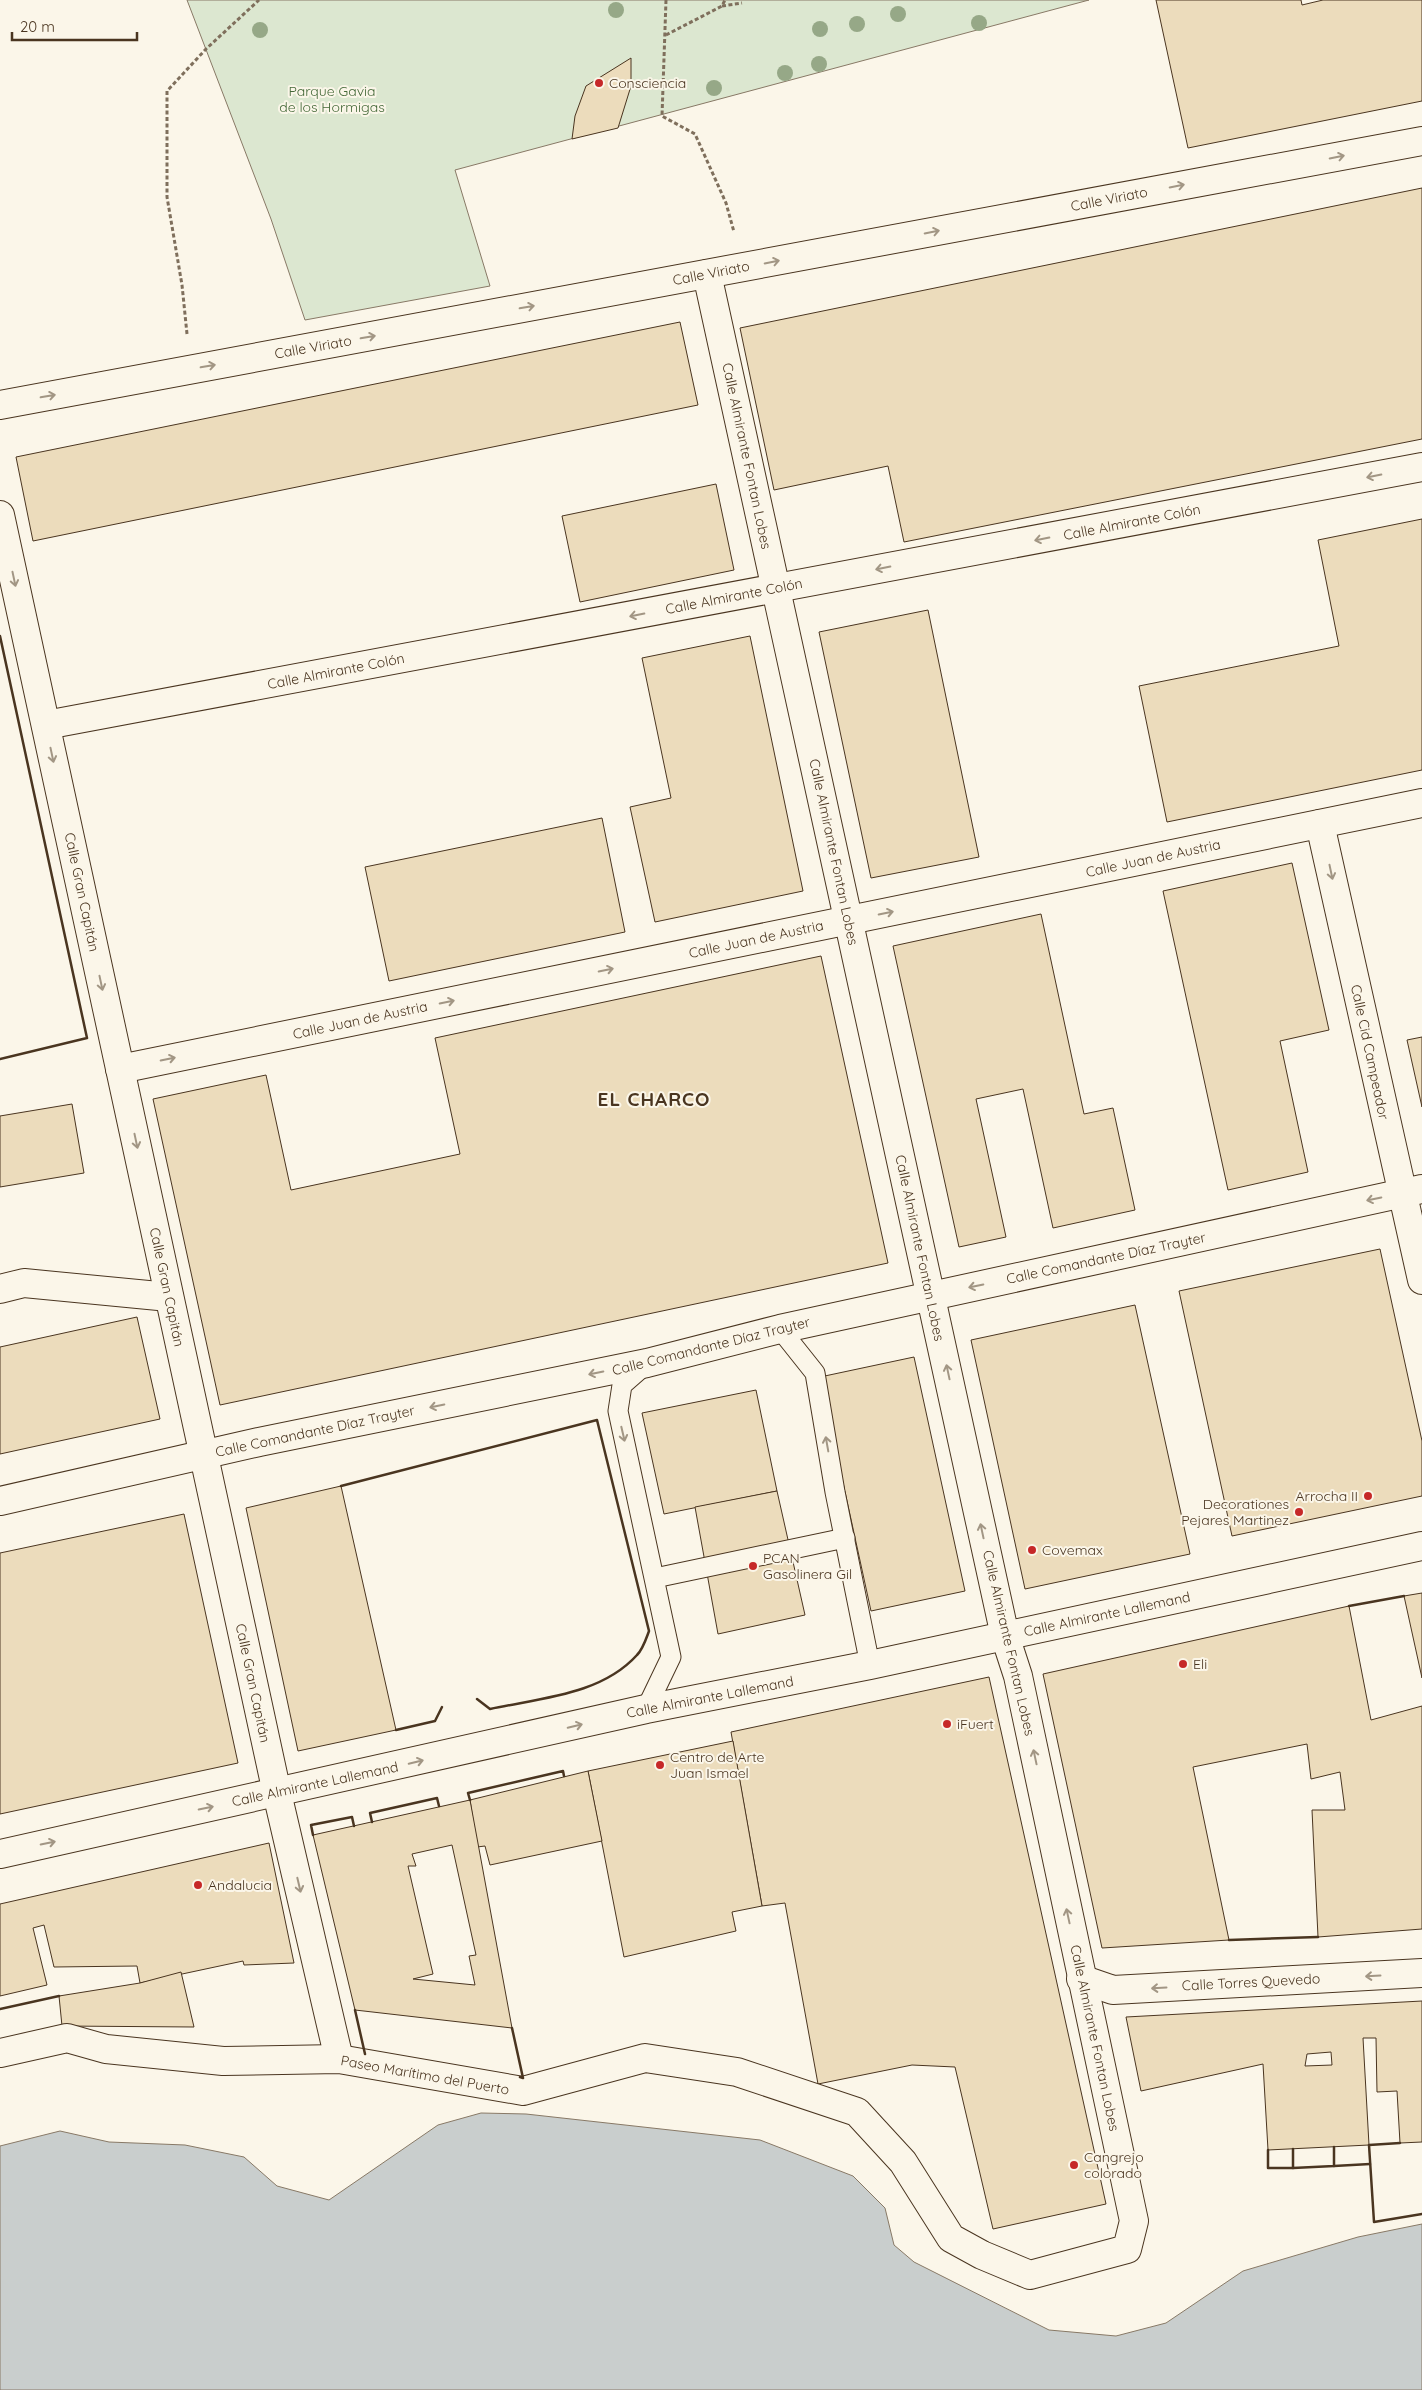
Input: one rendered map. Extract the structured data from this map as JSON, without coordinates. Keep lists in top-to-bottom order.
{
  "streets": {
    "street": [
      "Calle Viriato",
      "Calle Almirante Fontan Lobes",
      "Calle Almirante Colón",
      "Calle Juan de Austria",
      "Calle Gran Capitán",
      "Calle Cid Campeador",
      "Calle Comandante Díaz Trayter",
      "Calle Almirante Lallemand",
      "Calle Torres Quevedo",
      "Paseo Marítimo del Puerto"
    ]
  },
  "crossings": [
    ["Calle Viriato", "Calle Almirante Fontan Lobes"],
    ["Calle Almirante Fontan Lobes", "Calle Almirante Colón"],
    ["Calle Almirante Fontan Lobes", "Calle Juan de Austria"],
    ["Calle Almirante Fontan Lobes", "Calle Comandante Díaz Trayter"],
    ["Calle Almirante Fontan Lobes", "Calle Almirante Lallemand"],
    ["Calle Almirante Fontan Lobes", "Calle Torres Quevedo"],
    ["Calle Almirante Fontan Lobes", "Paseo Marítimo del Puerto"],
    ["Calle Almirante Colón", "Calle Gran Capitán"],
    ["Calle Juan de Austria", "Calle Gran Capitán"],
    ["Calle Juan de Austria", "Calle Cid Campeador"],
    ["Calle Gran Capitán", "Calle Comandante Díaz Trayter"],
    ["Calle Gran Capitán", "Calle Almirante Lallemand"],
    ["Calle Gran Capitán", "Paseo Marítimo del Puerto"],
    ["Calle Cid Campeador", "Calle Comandante Díaz Trayter"]
  ],
  "one_way": [
    "Calle Viriato",
    "Calle Almirante Fontan Lobes",
    "Calle Almirante Colón",
    "Calle Juan de Austria",
    "Calle Gran Capitán",
    "Calle Cid Campeador",
    "Calle Comandante Díaz Trayter",
    "Calle Almirante Lallemand",
    "Calle Torres Quevedo"
  ],
  "districts": ["EL CHARCO"],
  "parks": ["Parque Gavia de los Hormigas"],
  "places": [
    "Consciencia",
    "Arrocha II",
    "Decorationes Pejares Martinez",
    "Covemax",
    "PCAN Gasolinera Gil",
    "Eli",
    "iFuert",
    "Centro de Arte Juan Ismael",
    "Andalucia",
    "Cangrejo colorado"
  ],
  "scale_bar": "20 m"
}
